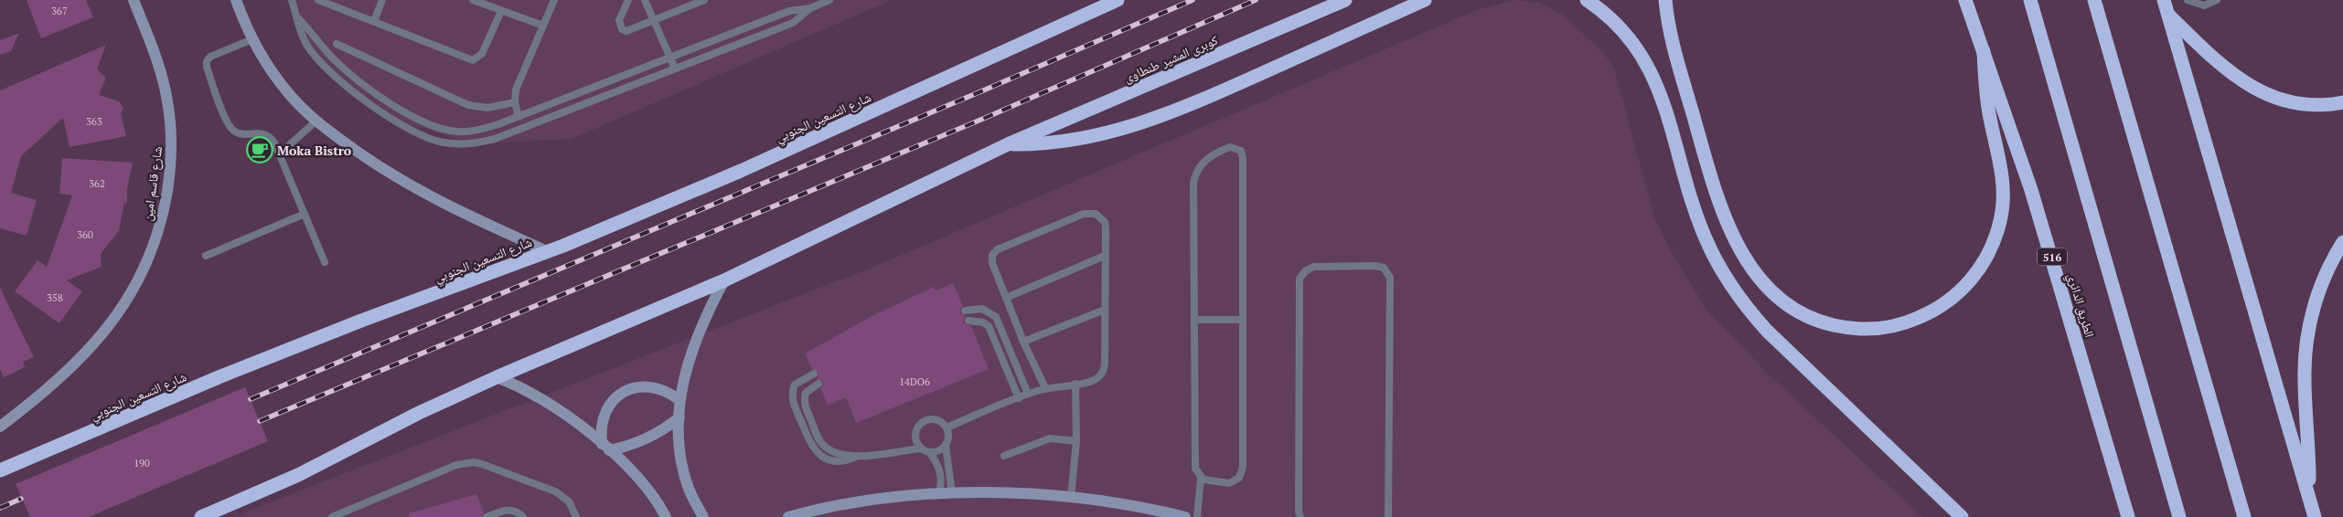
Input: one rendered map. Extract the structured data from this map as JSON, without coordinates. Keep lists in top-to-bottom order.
{
  "streets": {
    "highway": [
      "كوبرى المشير طنطاوى",
      "شارع التسعين الجنوبي",
      "516",
      "الطريق الدائري"
    ],
    "street": ["شارع قاسم امين"]
  },
  "places": {
    "cafe": ["Moka Bistro"]
  },
  "house_numbers": [
    "367",
    "363",
    "362",
    "360",
    "358",
    "14DO6",
    "190"
  ]
}
